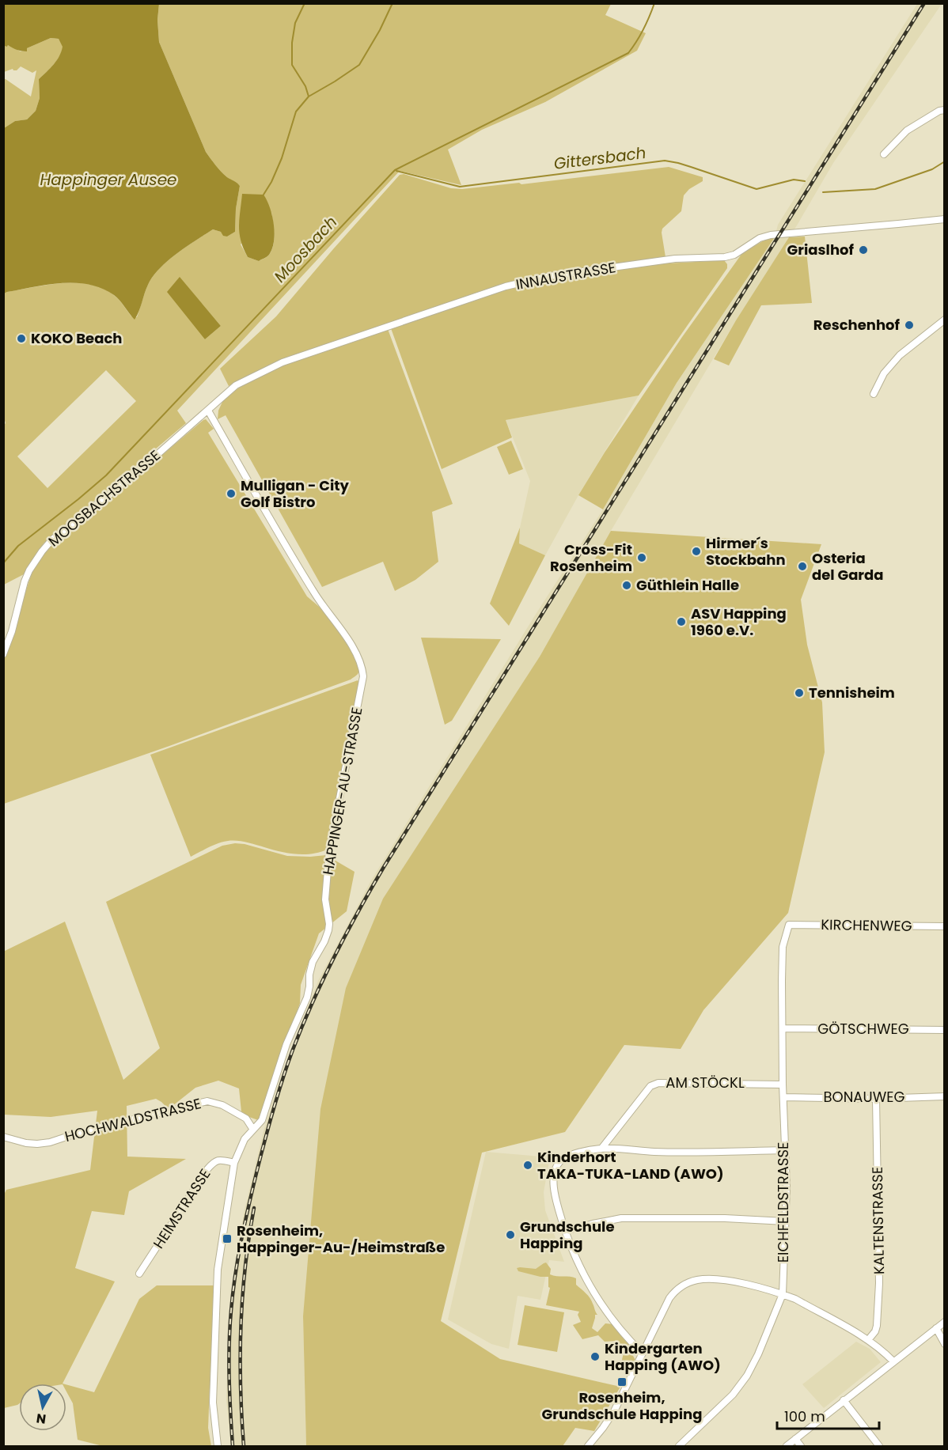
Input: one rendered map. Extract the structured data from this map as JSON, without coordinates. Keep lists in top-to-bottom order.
{
  "streets": {
    "street": [
      "INNAUSTRASSE",
      "MOOSBACHSTRASSE",
      "HAPPINGER-AU-STRASSE",
      "KIRCHENWEG",
      "GÖTSCHWEG",
      "AM STÖCKL",
      "BONAUWEG",
      "HOCHWALDSTRASSE",
      "EICHFELDSTRASSE",
      "HEIMSTRASSE",
      "KALTENSTRASSE"
    ]
  },
  "crossings": [
    ["INNAUSTRASSE", "MOOSBACHSTRASSE"],
    ["INNAUSTRASSE", "HAPPINGER-AU-STRASSE"],
    ["MOOSBACHSTRASSE", "HAPPINGER-AU-STRASSE"],
    ["HAPPINGER-AU-STRASSE", "HOCHWALDSTRASSE"],
    ["HAPPINGER-AU-STRASSE", "HEIMSTRASSE"],
    ["KIRCHENWEG", "EICHFELDSTRASSE"],
    ["GÖTSCHWEG", "EICHFELDSTRASSE"],
    ["AM STÖCKL", "EICHFELDSTRASSE"],
    ["BONAUWEG", "EICHFELDSTRASSE"],
    ["BONAUWEG", "KALTENSTRASSE"]
  ],
  "water": ["Gittersbach", "Happinger Ausee", "Moosbach"],
  "places": {
    "other": [
      "Griaslhof",
      "Reschenhof",
      "KOKO Beach",
      "Mulligan - City Golf Bistro",
      "Hirmer´s Stockbahn",
      "Cross-Fit Rosenheim",
      "Osteria del Garda",
      "Güthlein Halle",
      "ASV Happing 1960 e.V.",
      "Tennisheim",
      "Kinderhort TAKA-TUKA-LAND (AWO)",
      "Grundschule Happing",
      "Kindergarten Happing (AWO)"
    ],
    "transit": ["Rosenheim, Happinger-Au-/Heimstraße", "Rosenheim, Grundschule Happing"]
  },
  "scale_bar": "100 m",
  "north": "bottom"
}
